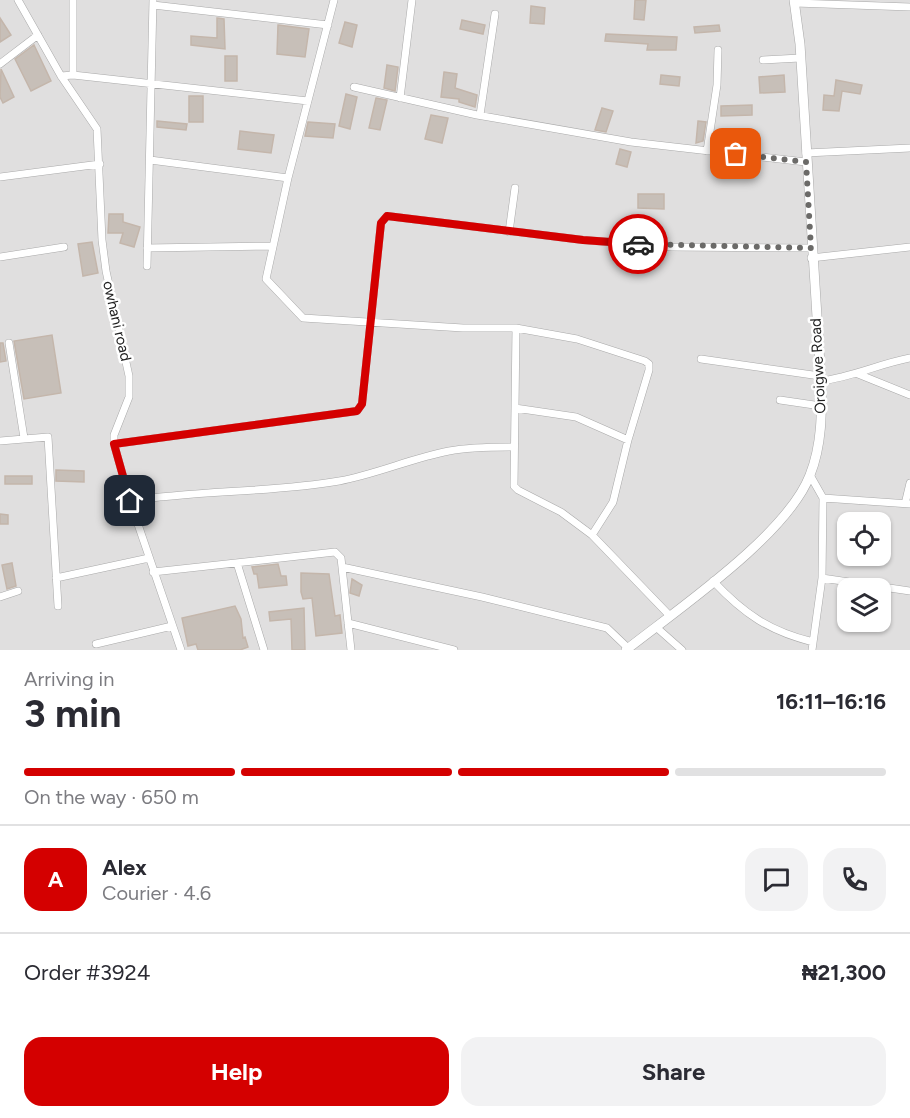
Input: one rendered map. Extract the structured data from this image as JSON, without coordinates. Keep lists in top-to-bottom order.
{
  "streets": {
    "street": ["owhani road", "Oroigwe Road"]
  },
  "page": {
    "heading": ["3 min", "Arriving in", "16:11–16:16"],
    "panel": [
      "Alex",
      "Courier · 4.6",
      "Order #3924",
      "₦21,300"
    ],
    "bar": "On the way · 650 m",
    "round": "A",
    "buttons": ["Help", "Share"]
  }
}
